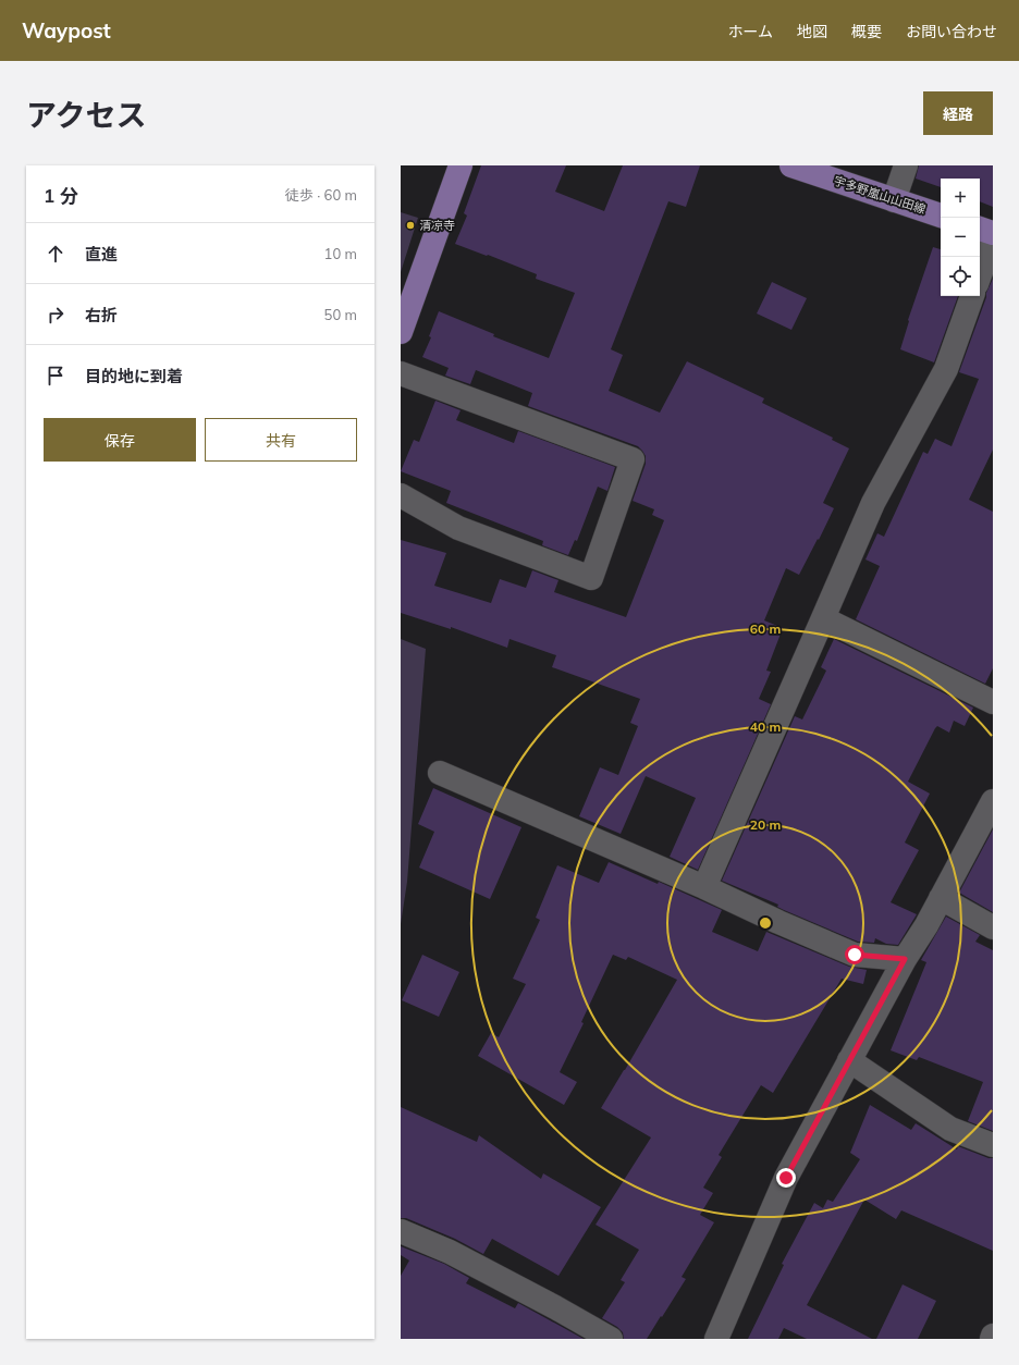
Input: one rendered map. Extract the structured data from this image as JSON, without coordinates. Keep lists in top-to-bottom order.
{
  "streets": {
    "main road": ["宇多野嵐山山田線"]
  },
  "places": ["清凉寺"],
  "page": {
    "header": "Waypost",
    "nav": [
      "ホーム",
      "地図",
      "概要",
      "お問い合わせ"
    ],
    "title": "アクセス",
    "buttons": [
      "経路",
      ["保存", "共有"]
    ],
    "heading": ["1 分", "徒歩 · 60 m"],
    "map_buttons": ["+", "−"],
    "list": [
      ["直進", "10 m"],
      ["右折", "50 m"],
      "目的地に到着"
    ]
  },
  "rings": ["60 m", "40 m", "20 m"]
}
